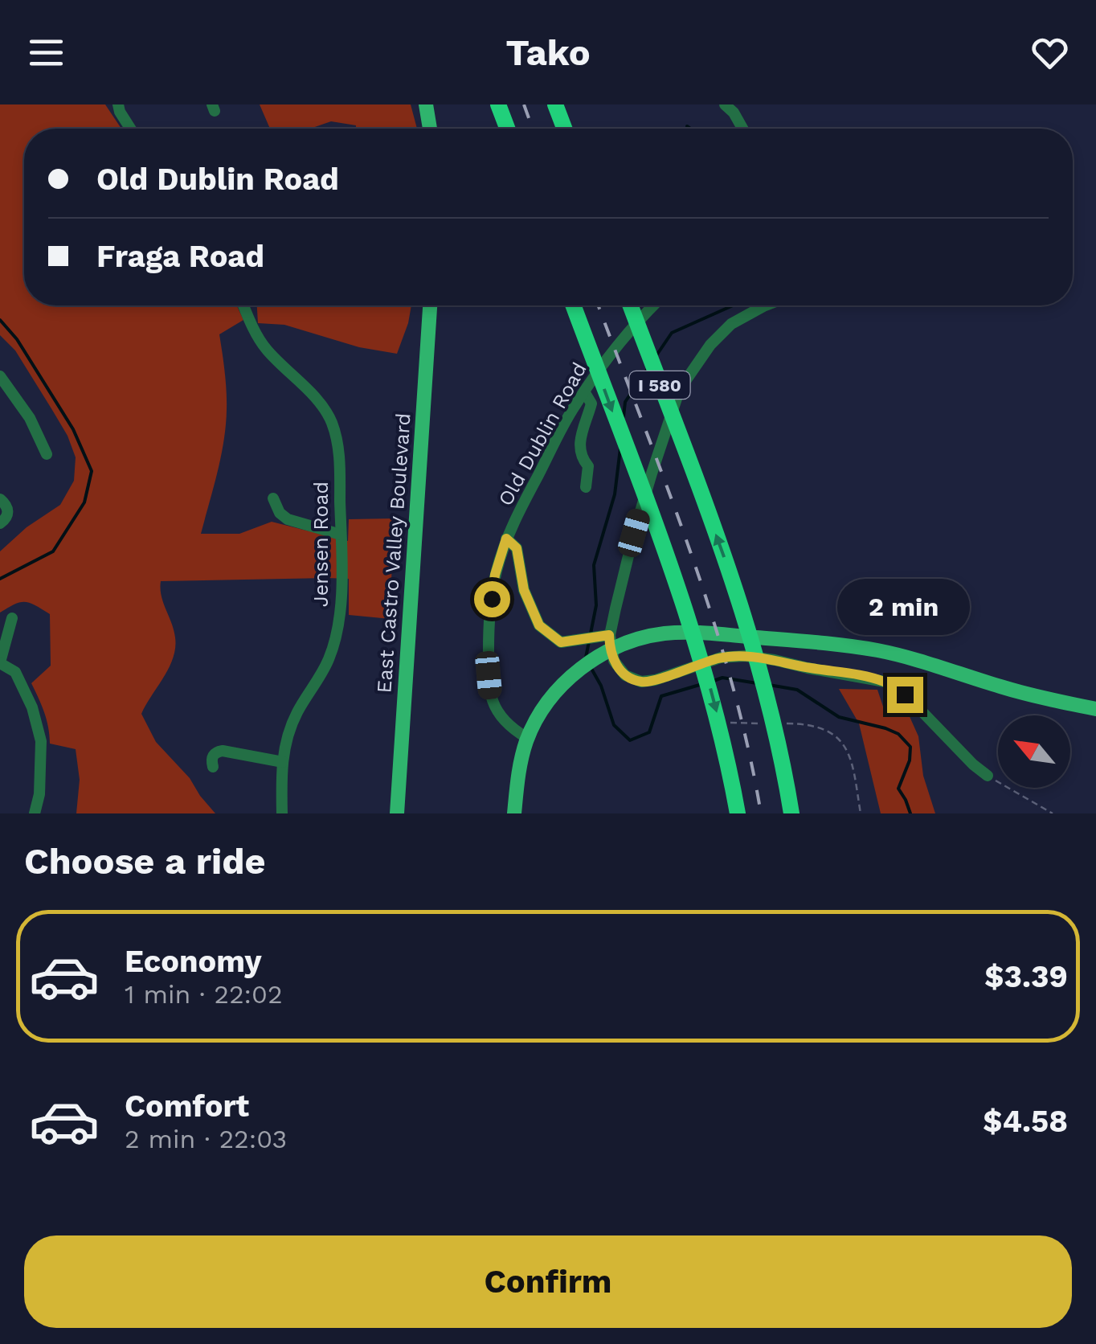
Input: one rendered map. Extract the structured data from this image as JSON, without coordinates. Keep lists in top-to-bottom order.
{
  "streets": {
    "highway": ["I 580"],
    "main road": ["East Castro Valley Boulevard"],
    "street": ["Old Dublin Road", "Jensen Road"]
  },
  "north": "top left",
  "page": {
    "header": "Tako",
    "banner": ["Old Dublin Road", "Fraga Road"],
    "bubble": "2 min",
    "heading": "Choose a ride",
    "list": [
      {
        "name": "Economy",
        "note": "1 min · 22:02",
        "value": "$3.39"
      },
      {
        "name": "Comfort",
        "note": "2 min · 22:03",
        "value": "$4.58"
      }
    ],
    "buttons": "Confirm"
  }
}
